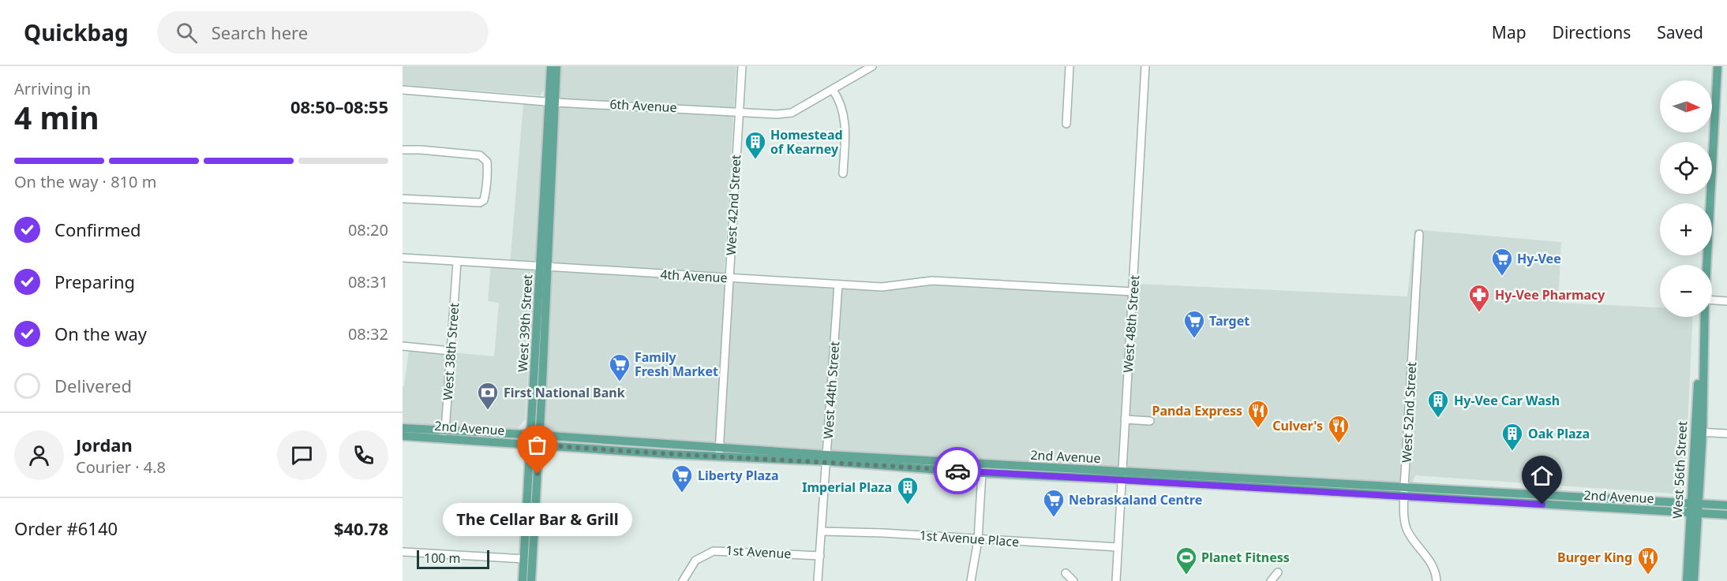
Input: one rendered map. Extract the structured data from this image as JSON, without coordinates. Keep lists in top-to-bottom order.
{
  "streets": {
    "main road": ["West 39th Street", "2nd Avenue", "West 56th Street"],
    "street": [
      "6th Avenue",
      "West 42nd Street",
      "4th Avenue",
      "West 48th Street",
      "West 38th Street",
      "West 44th Street",
      "West 52nd Street",
      "1st Avenue Place",
      "1st Avenue"
    ]
  },
  "crossings": [
    ["6th Avenue", "West 42nd Street"],
    ["6th Avenue", "West 39th Street"],
    ["West 42nd Street", "4th Avenue"],
    ["West 42nd Street", "2nd Avenue"],
    ["4th Avenue", "West 39th Street"],
    ["4th Avenue", "West 48th Street"],
    ["4th Avenue", "West 38th Street"],
    ["4th Avenue", "West 44th Street"],
    ["West 39th Street", "2nd Avenue"],
    ["West 48th Street", "2nd Avenue"],
    ["West 48th Street", "1st Avenue Place"],
    ["West 38th Street", "2nd Avenue"],
    ["West 44th Street", "2nd Avenue"],
    ["West 44th Street", "1st Avenue Place"],
    ["West 44th Street", "1st Avenue"],
    ["West 52nd Street", "2nd Avenue"],
    ["2nd Avenue", "West 56th Street"]
  ],
  "places": {
    "building": [
      "Homestead of Kearney",
      "Hy-Vee Car Wash",
      "Oak Plaza",
      "Imperial Plaza"
    ],
    "supermarket": [
      "Hy-Vee",
      "Target",
      "Family Fresh Market",
      "Liberty Plaza",
      "Nebraskaland Centre"
    ],
    "pharmacy": ["Hy-Vee Pharmacy"],
    "bank": ["First National Bank"],
    "restaurant": ["Panda Express", "Culver's", "Burger King"],
    "other": ["The Cellar Bar & Grill"],
    "sports": ["Planet Fitness"]
  },
  "scale_bar": "100 m",
  "north": "right",
  "page": {
    "header": "Quickbag",
    "search": "Search here",
    "nav": ["Map", "Directions", "Saved"],
    "heading": ["4 min", "Arriving in", "08:50–08:55"],
    "panel": [
      "Jordan",
      "Courier · 4.8",
      "Order #6140",
      "$40.78"
    ],
    "map_buttons": ["+", "−"],
    "bar": "On the way · 810 m",
    "list": [
      ["Confirmed", "08:20"],
      ["Preparing", "08:31"],
      ["On the way", "08:32"],
      "Delivered"
    ],
    "bubble": "The Cellar Bar & Grill",
    "scale": "100 m"
  }
}
